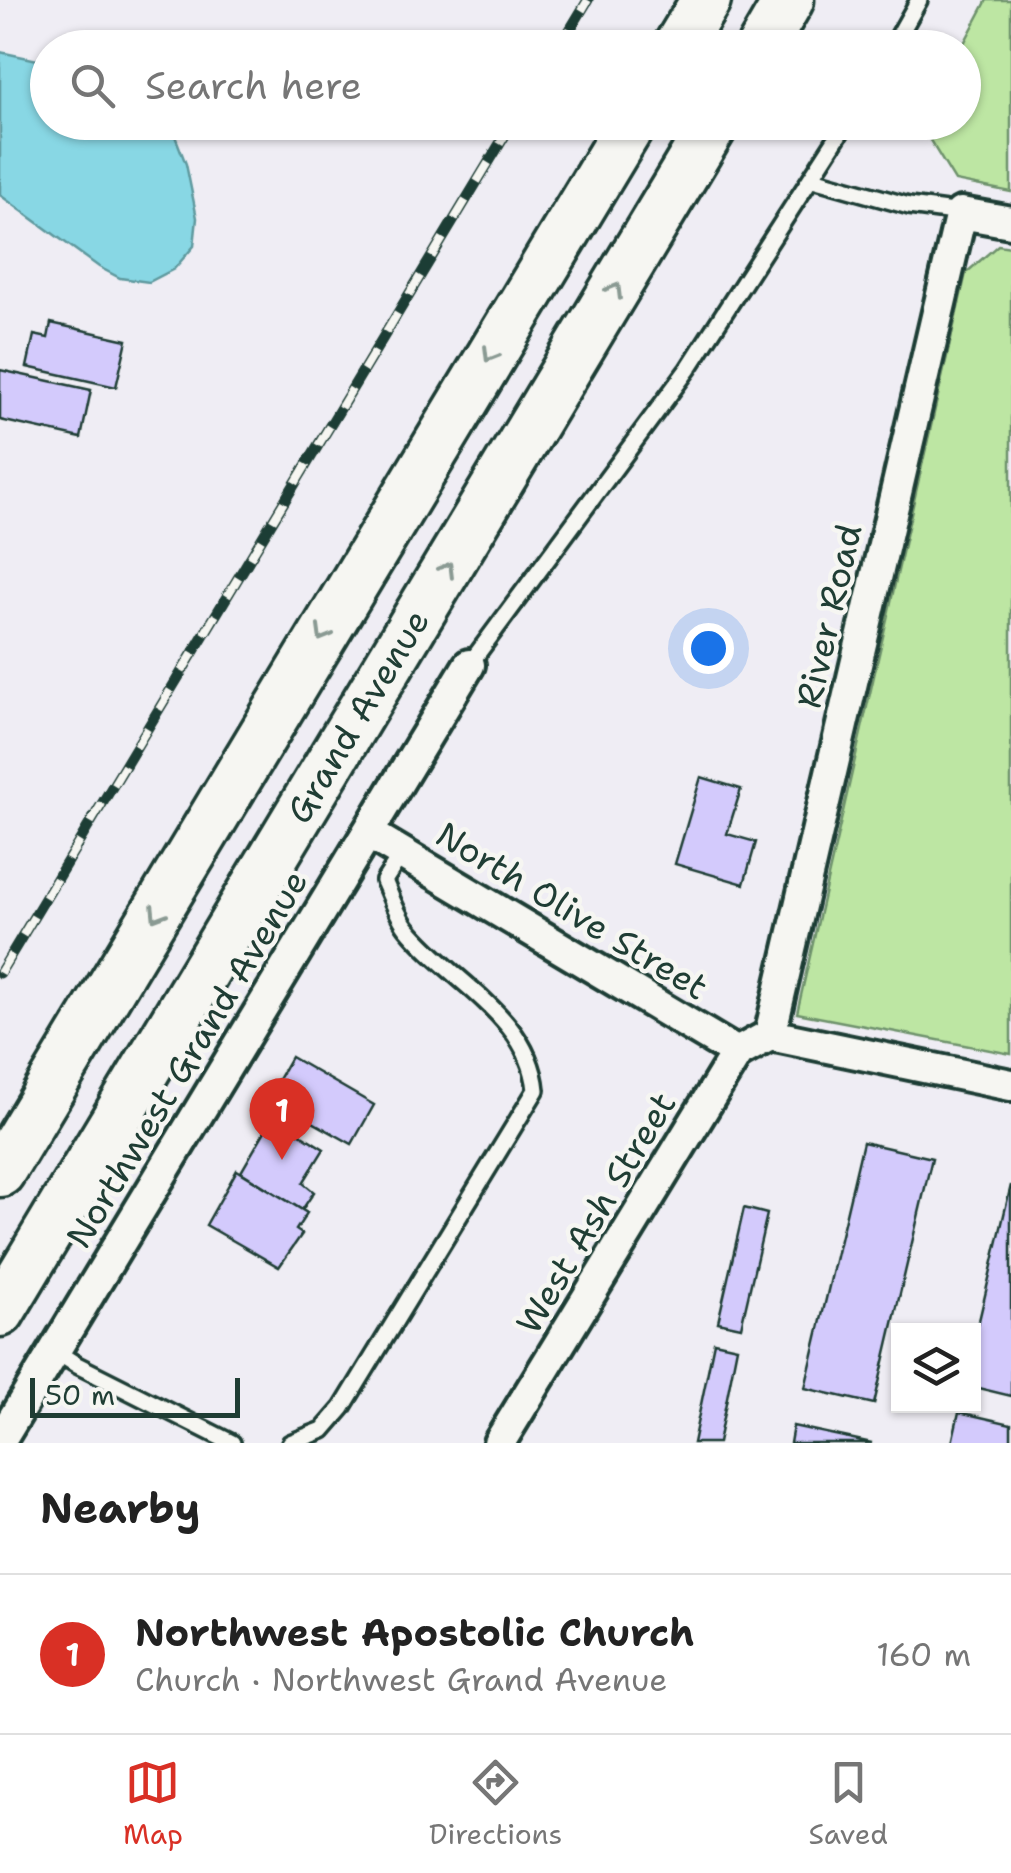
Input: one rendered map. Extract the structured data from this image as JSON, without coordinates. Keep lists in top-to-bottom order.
{
  "streets": {
    "highway": ["Grand Avenue"],
    "street": [
      "River Road",
      "North Olive Street",
      "Northwest Grand Avenue",
      "West Ash Street"
    ]
  },
  "crossings": [
    ["North Olive Street", "Northwest Grand Avenue"],
    ["North Olive Street", "West Ash Street"]
  ],
  "scale_bar": "50 m",
  "page": {
    "search": "Search here",
    "pins": "1",
    "scale": "50 m",
    "heading": "Nearby",
    "list": [
      {
        "mark": "1",
        "name": "Northwest Apostolic Church",
        "note": "Church · Northwest Grand Avenue",
        "value": "160 m"
      }
    ],
    "nav": ["Map", "Directions", "Saved"]
  }
}
